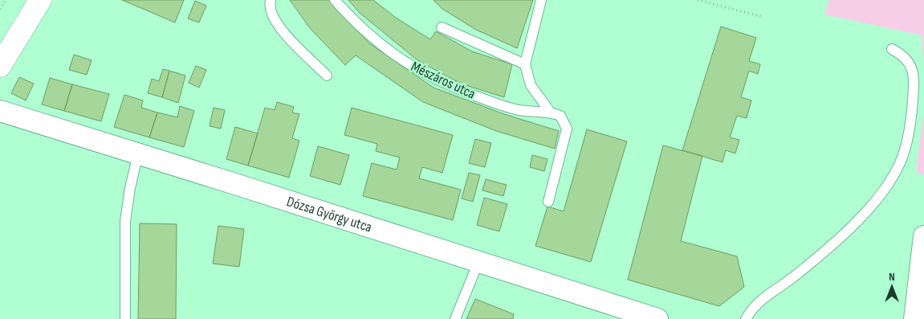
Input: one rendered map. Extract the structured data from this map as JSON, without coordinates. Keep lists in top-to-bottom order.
{
  "streets": {
    "street": ["Dózsa György utca"],
    "lane": ["Mészáros utca"]
  },
  "north": "top"
}
